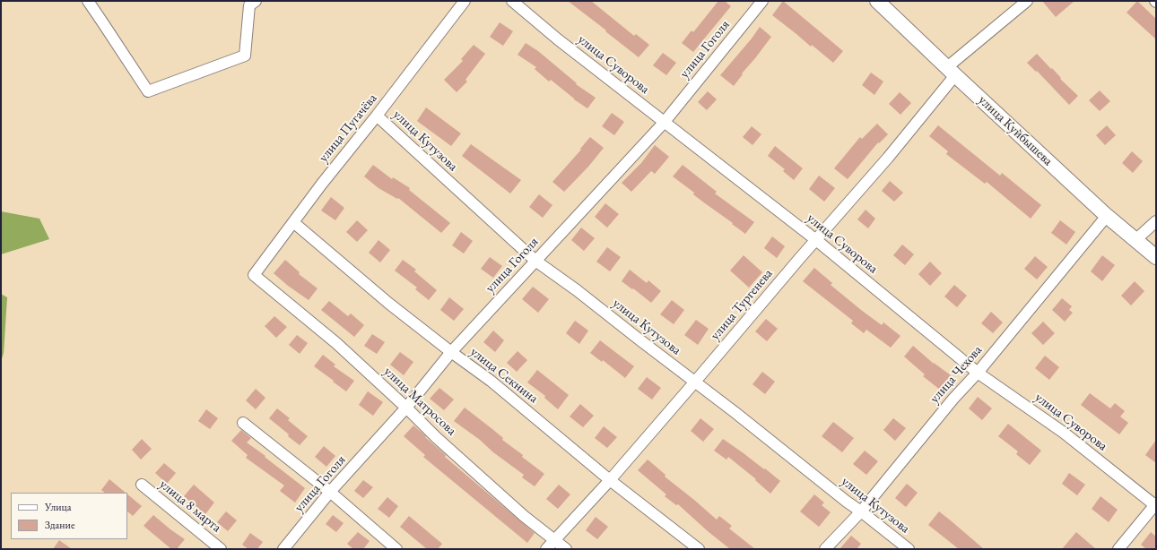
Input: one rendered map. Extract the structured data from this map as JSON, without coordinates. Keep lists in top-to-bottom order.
{
  "streets": {
    "main road": ["улица Куйбышева"],
    "street": [
      "улица Гоголя",
      "улица Суворова",
      "улица Пугачёва",
      "улица Кутузова",
      "улица Тургенева",
      "улица Чехова",
      "улица Секнина",
      "улица Матросова",
      "улица 8 марта"
    ]
  },
  "crossings": [
    ["улица Гоголя", "улица Суворова"],
    ["улица Гоголя", "улица Кутузова"],
    ["улица Гоголя", "улица Секнина"],
    ["улица Гоголя", "улица Матросова"],
    ["улица Суворова", "улица Тургенева"],
    ["улица Суворова", "улица Чехова"],
    ["улица Пугачёва", "улица Кутузова"],
    ["улица Пугачёва", "улица Секнина"],
    ["улица Пугачёва", "улица Матросова"],
    ["улица Куйбышева", "улица Тургенева"],
    ["улица Куйбышева", "улица Чехова"],
    ["улица Кутузова", "улица Тургенева"],
    ["улица Кутузова", "улица Чехова"],
    ["улица Тургенева", "улица Секнина"],
    ["улица Тургенева", "улица Матросова"]
  ],
  "legend": ["Улица", "Здание"]
}
